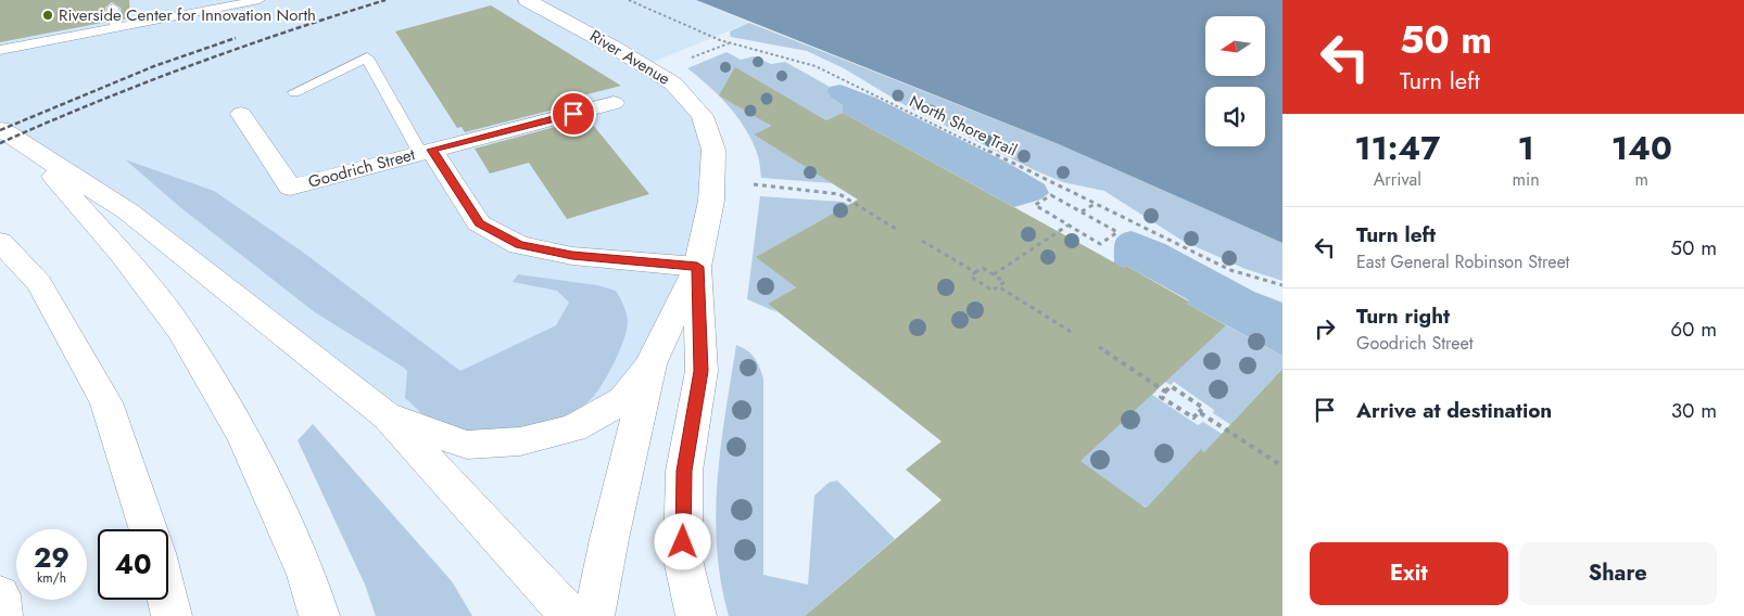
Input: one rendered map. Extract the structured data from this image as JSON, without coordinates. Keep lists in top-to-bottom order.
{
  "streets": {
    "main road": ["River Avenue", "Goodrich Street"],
    "path": ["North Shore Trail"]
  },
  "places": ["Riverside Center for Innovation North"],
  "north": "left",
  "page": {
    "turn": ["50 m", "Turn left"],
    "eta": [
      "11:47",
      "Arrival",
      "1",
      "min",
      "140",
      "m"
    ],
    "list": [
      {
        "name": "Turn left",
        "note": "East General Robinson Street",
        "value": "50 m"
      },
      {
        "name": "Turn right",
        "note": "Goodrich Street",
        "value": "60 m"
      },
      {
        "name": "Arrive at destination",
        "value": "30 m"
      }
    ],
    "speed": "29 km/h",
    "limit": "40",
    "buttons": ["Exit", "Share"]
  }
}
